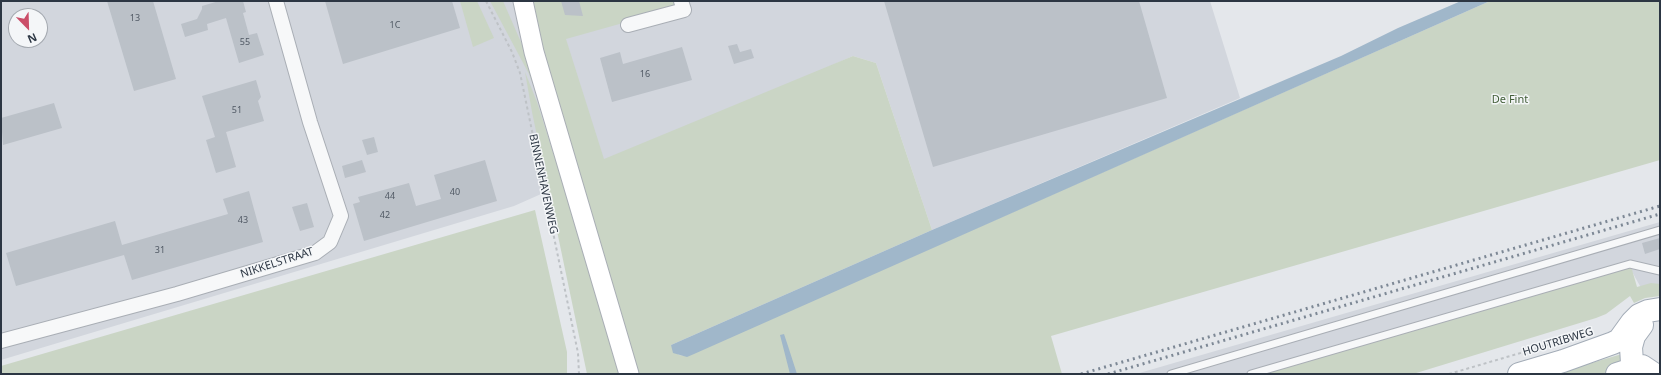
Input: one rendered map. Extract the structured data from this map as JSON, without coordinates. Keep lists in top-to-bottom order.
{
  "streets": {
    "main road": ["HOUTRIBWEG"],
    "street": ["NIKKELSTRAAT"],
    "path": ["BINNENHAVENWEG"]
  },
  "parks": ["De Fint"],
  "house_numbers": [
    "13",
    "1C",
    "55",
    "16",
    "51",
    "40",
    "44",
    "42",
    "43",
    "31"
  ],
  "north": "bottom right"
}
